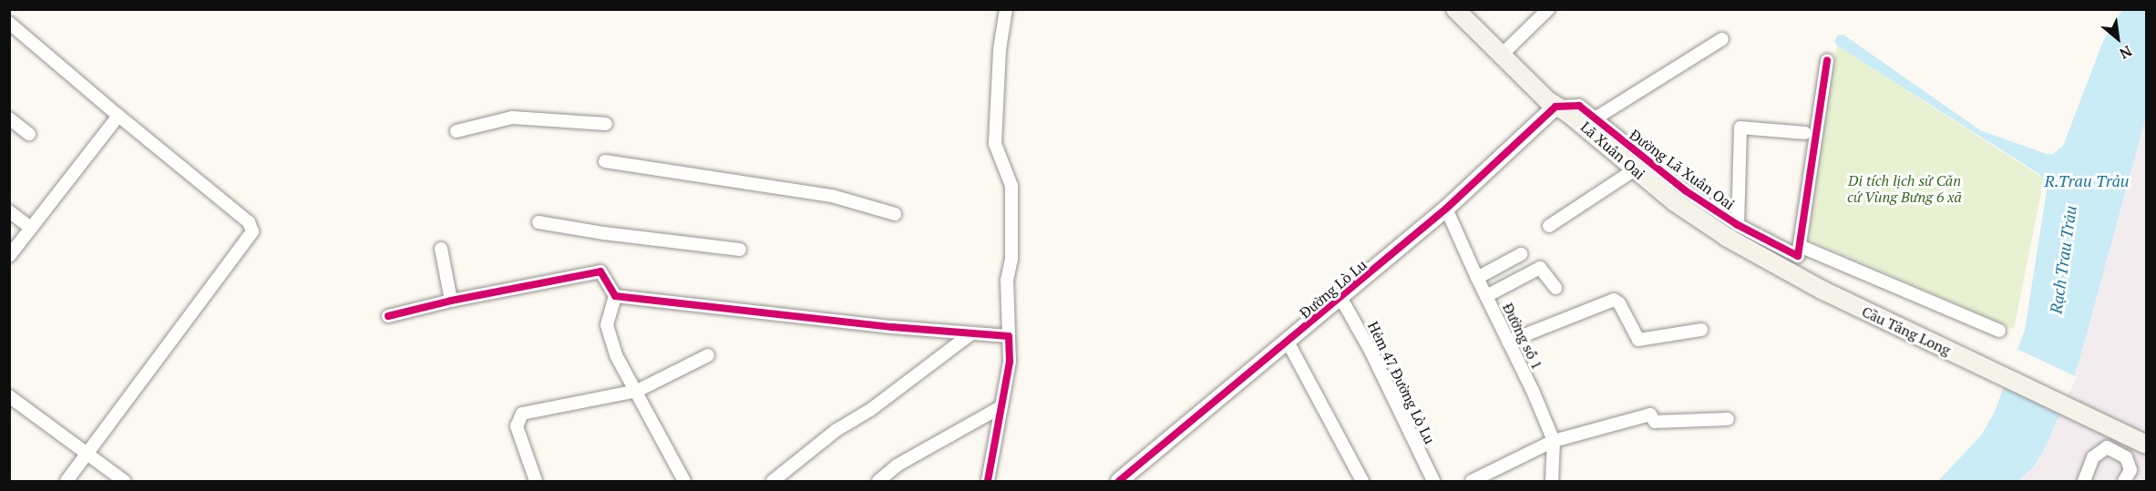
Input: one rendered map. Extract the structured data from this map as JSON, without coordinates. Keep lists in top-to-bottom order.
{
  "streets": {
    "main road": ["Lã Xuân Oai", "Cầu Tăng Long"],
    "street": [
      "Đường Lã Xuân Oai",
      "Đường Lò Lu",
      "Đường số 1",
      "Hẻm 47 Đường Lò Lu"
    ]
  },
  "crossings": [
    ["Lã Xuân Oai", "Đường Lã Xuân Oai"],
    ["Lã Xuân Oai", "Đường Lò Lu"],
    ["Lã Xuân Oai", "Cầu Tăng Long"],
    ["Đường Lã Xuân Oai", "Đường Lò Lu"],
    ["Đường Lò Lu", "Đường số 1"],
    ["Đường Lò Lu", "Hẻm 47 Đường Lò Lu"]
  ],
  "water": ["R.Trau Trảu", "Rạch Trau Trảu"],
  "parks": ["Di tích lịch sử Căn cứ Vùng Bưng 6 xã"],
  "north": "bottom right"
}
